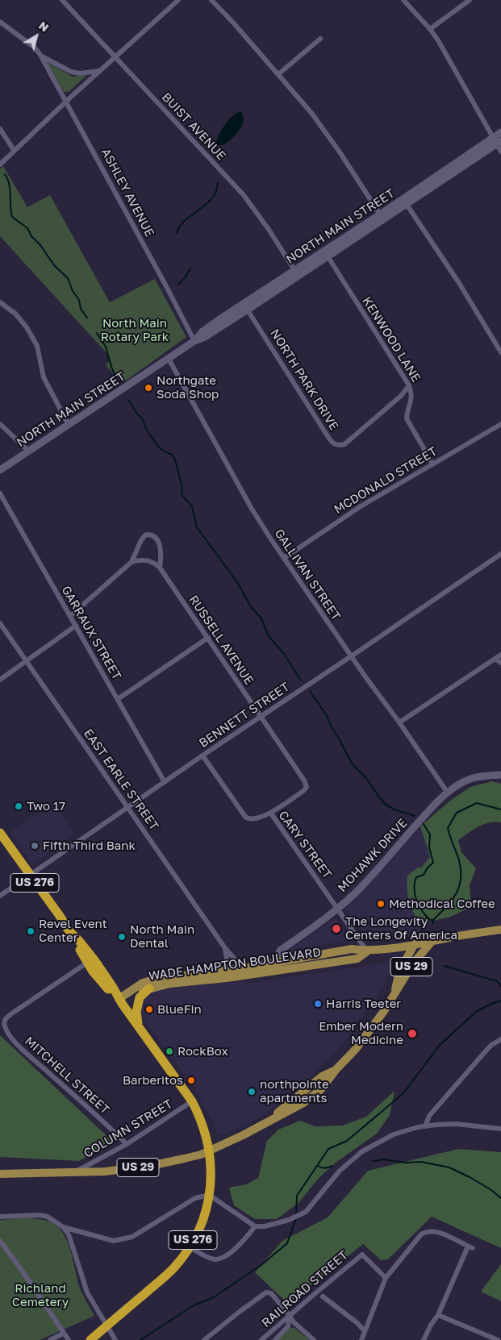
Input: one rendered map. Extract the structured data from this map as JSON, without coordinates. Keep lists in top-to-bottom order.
{
  "streets": {
    "highway": ["US 276"],
    "main road": ["WADE HAMPTON BOULEVARD", "US 29"],
    "street": [
      "BUIST AVENUE",
      "ASHLEY AVENUE",
      "NORTH MAIN STREET",
      "KENWOOD LANE",
      "NORTH PARK DRIVE",
      "MCDONALD STREET",
      "GALLIVAN STREET",
      "GARRAUX STREET",
      "RUSSELL AVENUE",
      "BENNETT STREET",
      "EAST EARLE STREET",
      "CARY STREET",
      "MOHAWK DRIVE",
      "MITCHELL STREET",
      "COLUMN STREET",
      "RAILROAD STREET"
    ]
  },
  "crossings": [
    ["BUIST AVENUE", "NORTH MAIN STREET"],
    ["ASHLEY AVENUE", "NORTH MAIN STREET"],
    ["NORTH MAIN STREET", "KENWOOD LANE"],
    ["NORTH MAIN STREET", "NORTH PARK DRIVE"],
    ["NORTH MAIN STREET", "GALLIVAN STREET"],
    ["KENWOOD LANE", "NORTH PARK DRIVE"],
    ["KENWOOD LANE", "MCDONALD STREET"],
    ["MCDONALD STREET", "GALLIVAN STREET"],
    ["GALLIVAN STREET", "BENNETT STREET"],
    ["GALLIVAN STREET", "MOHAWK DRIVE"],
    ["GARRAUX STREET", "BENNETT STREET"],
    ["RUSSELL AVENUE", "BENNETT STREET"],
    ["RUSSELL AVENUE", "CARY STREET"],
    ["BENNETT STREET", "EAST EARLE STREET"],
    ["BENNETT STREET", "CARY STREET"],
    ["BENNETT STREET", "US 276"],
    ["EAST EARLE STREET", "WADE HAMPTON BOULEVARD"],
    ["CARY STREET", "MOHAWK DRIVE"],
    ["CARY STREET", "WADE HAMPTON BOULEVARD"],
    ["MOHAWK DRIVE", "WADE HAMPTON BOULEVARD"],
    ["US 276", "WADE HAMPTON BOULEVARD"],
    ["US 276", "MITCHELL STREET"],
    ["US 276", "COLUMN STREET"],
    ["WADE HAMPTON BOULEVARD", "US 29"],
    ["US 29", "COLUMN STREET"],
    ["MITCHELL STREET", "COLUMN STREET"]
  ],
  "parks": ["North Main Rotary Park", "Richland Cemetery"],
  "places": [
    "Northgate Soda Shop",
    "Two 17",
    "Fifth Third Bank",
    "Methodical Coffee",
    "The Longevity Centers Of America",
    "Revel Event Center",
    "North Main Dental",
    "Harris Teeter",
    "BlueFin",
    "Ember Modern Medicine",
    "RockBox",
    "Barberitos",
    "northpointe apartments"
  ],
  "north": "top right"
}
